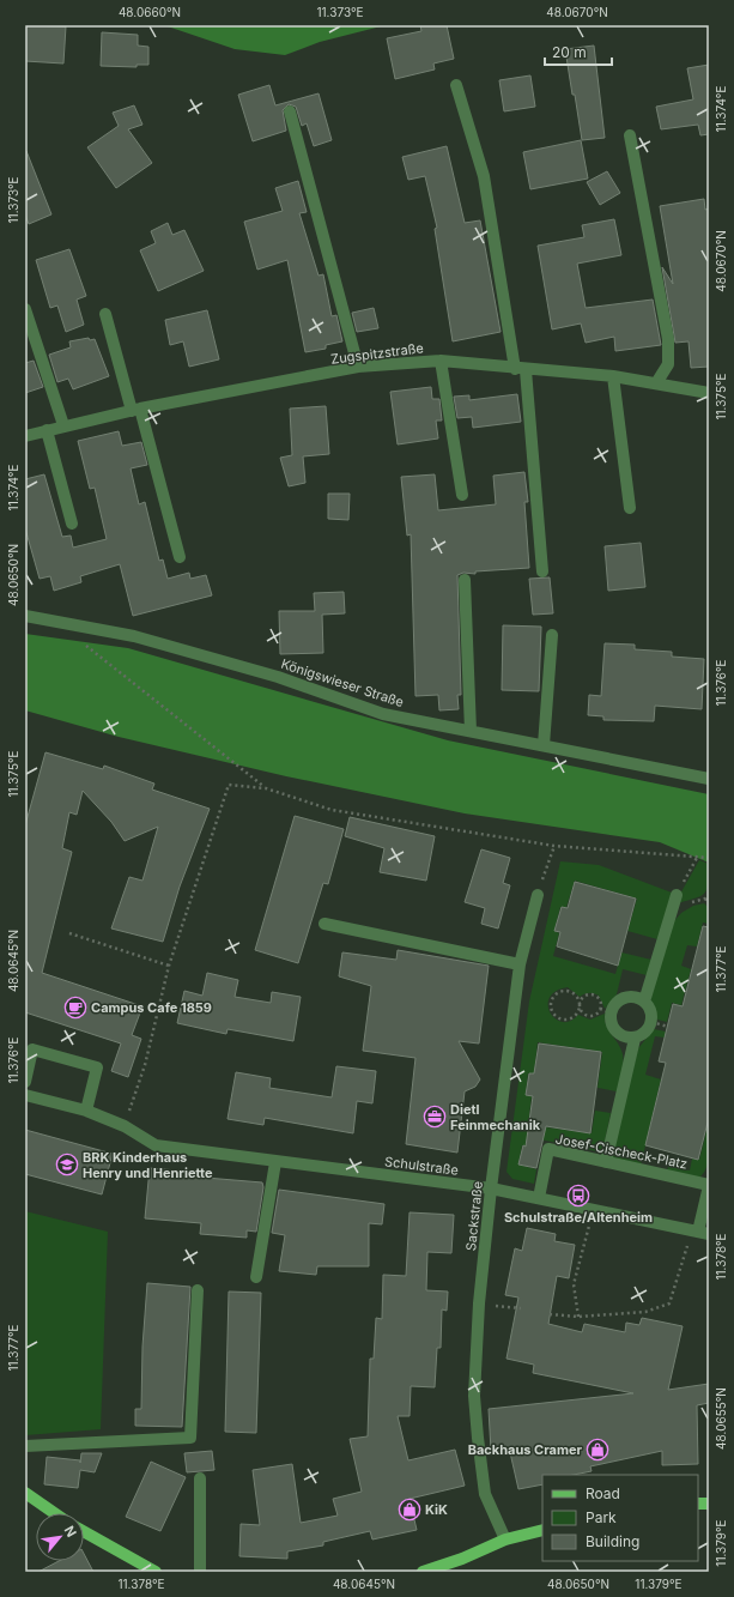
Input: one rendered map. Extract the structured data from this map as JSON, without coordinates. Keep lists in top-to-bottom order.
{
  "streets": {
    "street": [
      "Zugspitzstraße",
      "Königswieser Straße",
      "Josef-Cischeck-Platz",
      "Schulstraße",
      "Sackstraße"
    ]
  },
  "crossings": [
    ["Josef-Cischeck-Platz", "Schulstraße"],
    ["Schulstraße", "Sackstraße"]
  ],
  "places": {
    "cafe": ["Campus Cafe 1859"],
    "office": ["Dietl Feinmechanik"],
    "school or university": ["BRK Kinderhaus Henry und Henriette"],
    "bus stop": ["Schulstraße/Altenheim"],
    "shop": ["Backhaus Cramer", "KiK"]
  },
  "legend": ["Road", "Park", "Building"],
  "scale_bar": "20 m",
  "north": "top right",
  "coordinates": [
    "48.0660°N",
    "11.373°E",
    "48.0670°N",
    "11.374°E",
    "11.375°E",
    "48.0650°N",
    "11.376°E",
    "48.0645°N",
    "11.377°E",
    "11.378°E",
    "48.0655°N",
    "11.379°E"
  ]
}
